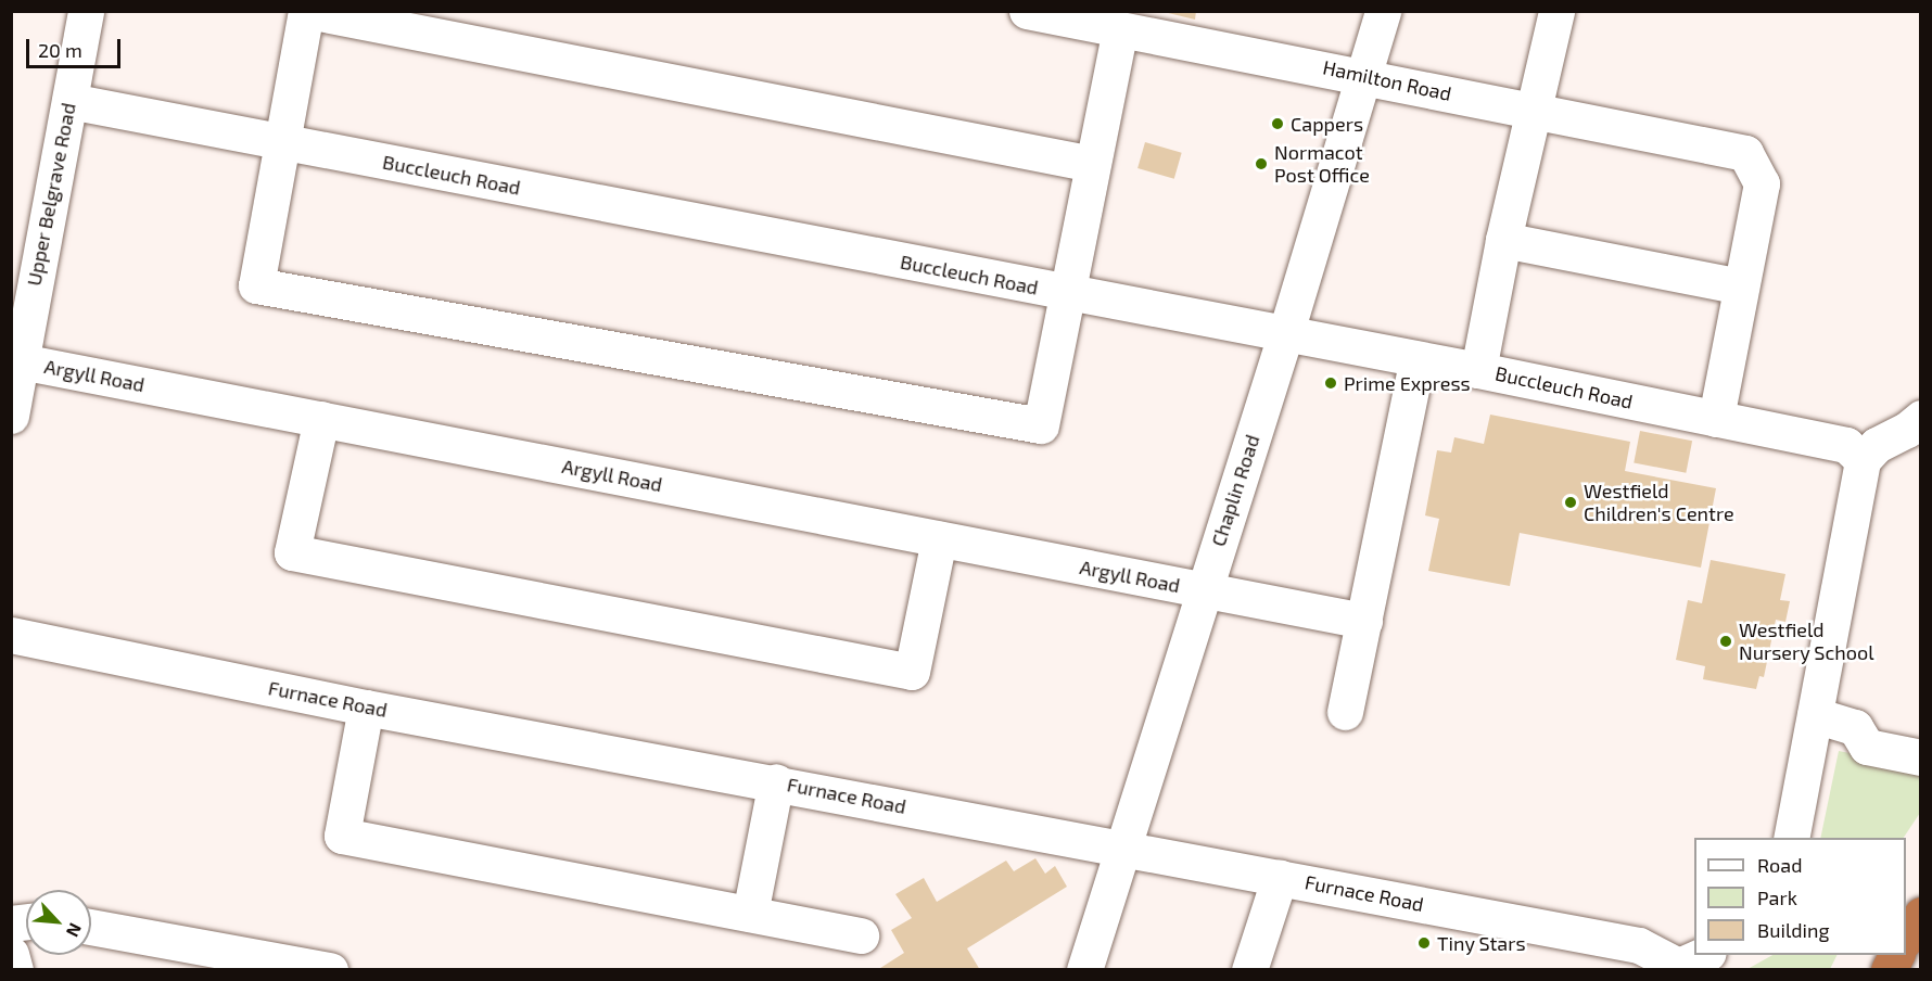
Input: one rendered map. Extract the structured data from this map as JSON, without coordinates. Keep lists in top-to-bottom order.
{
  "streets": {
    "street": [
      "Hamilton Road",
      "Buccleuch Road",
      "Upper Belgrave Road",
      "Argyll Road",
      "Chaplin Road",
      "Furnace Road"
    ]
  },
  "crossings": [
    ["Hamilton Road", "Chaplin Road"],
    ["Buccleuch Road", "Upper Belgrave Road"],
    ["Buccleuch Road", "Chaplin Road"],
    ["Upper Belgrave Road", "Argyll Road"],
    ["Argyll Road", "Chaplin Road"],
    ["Chaplin Road", "Furnace Road"]
  ],
  "places": [
    "Cappers",
    "Normacot Post Office",
    "Prime Express",
    "Westfield Children's Centre",
    "Westfield Nursery School",
    "Tiny Stars"
  ],
  "legend": ["Road", "Park", "Building"],
  "scale_bar": "20 m",
  "north": "bottom right"
}
